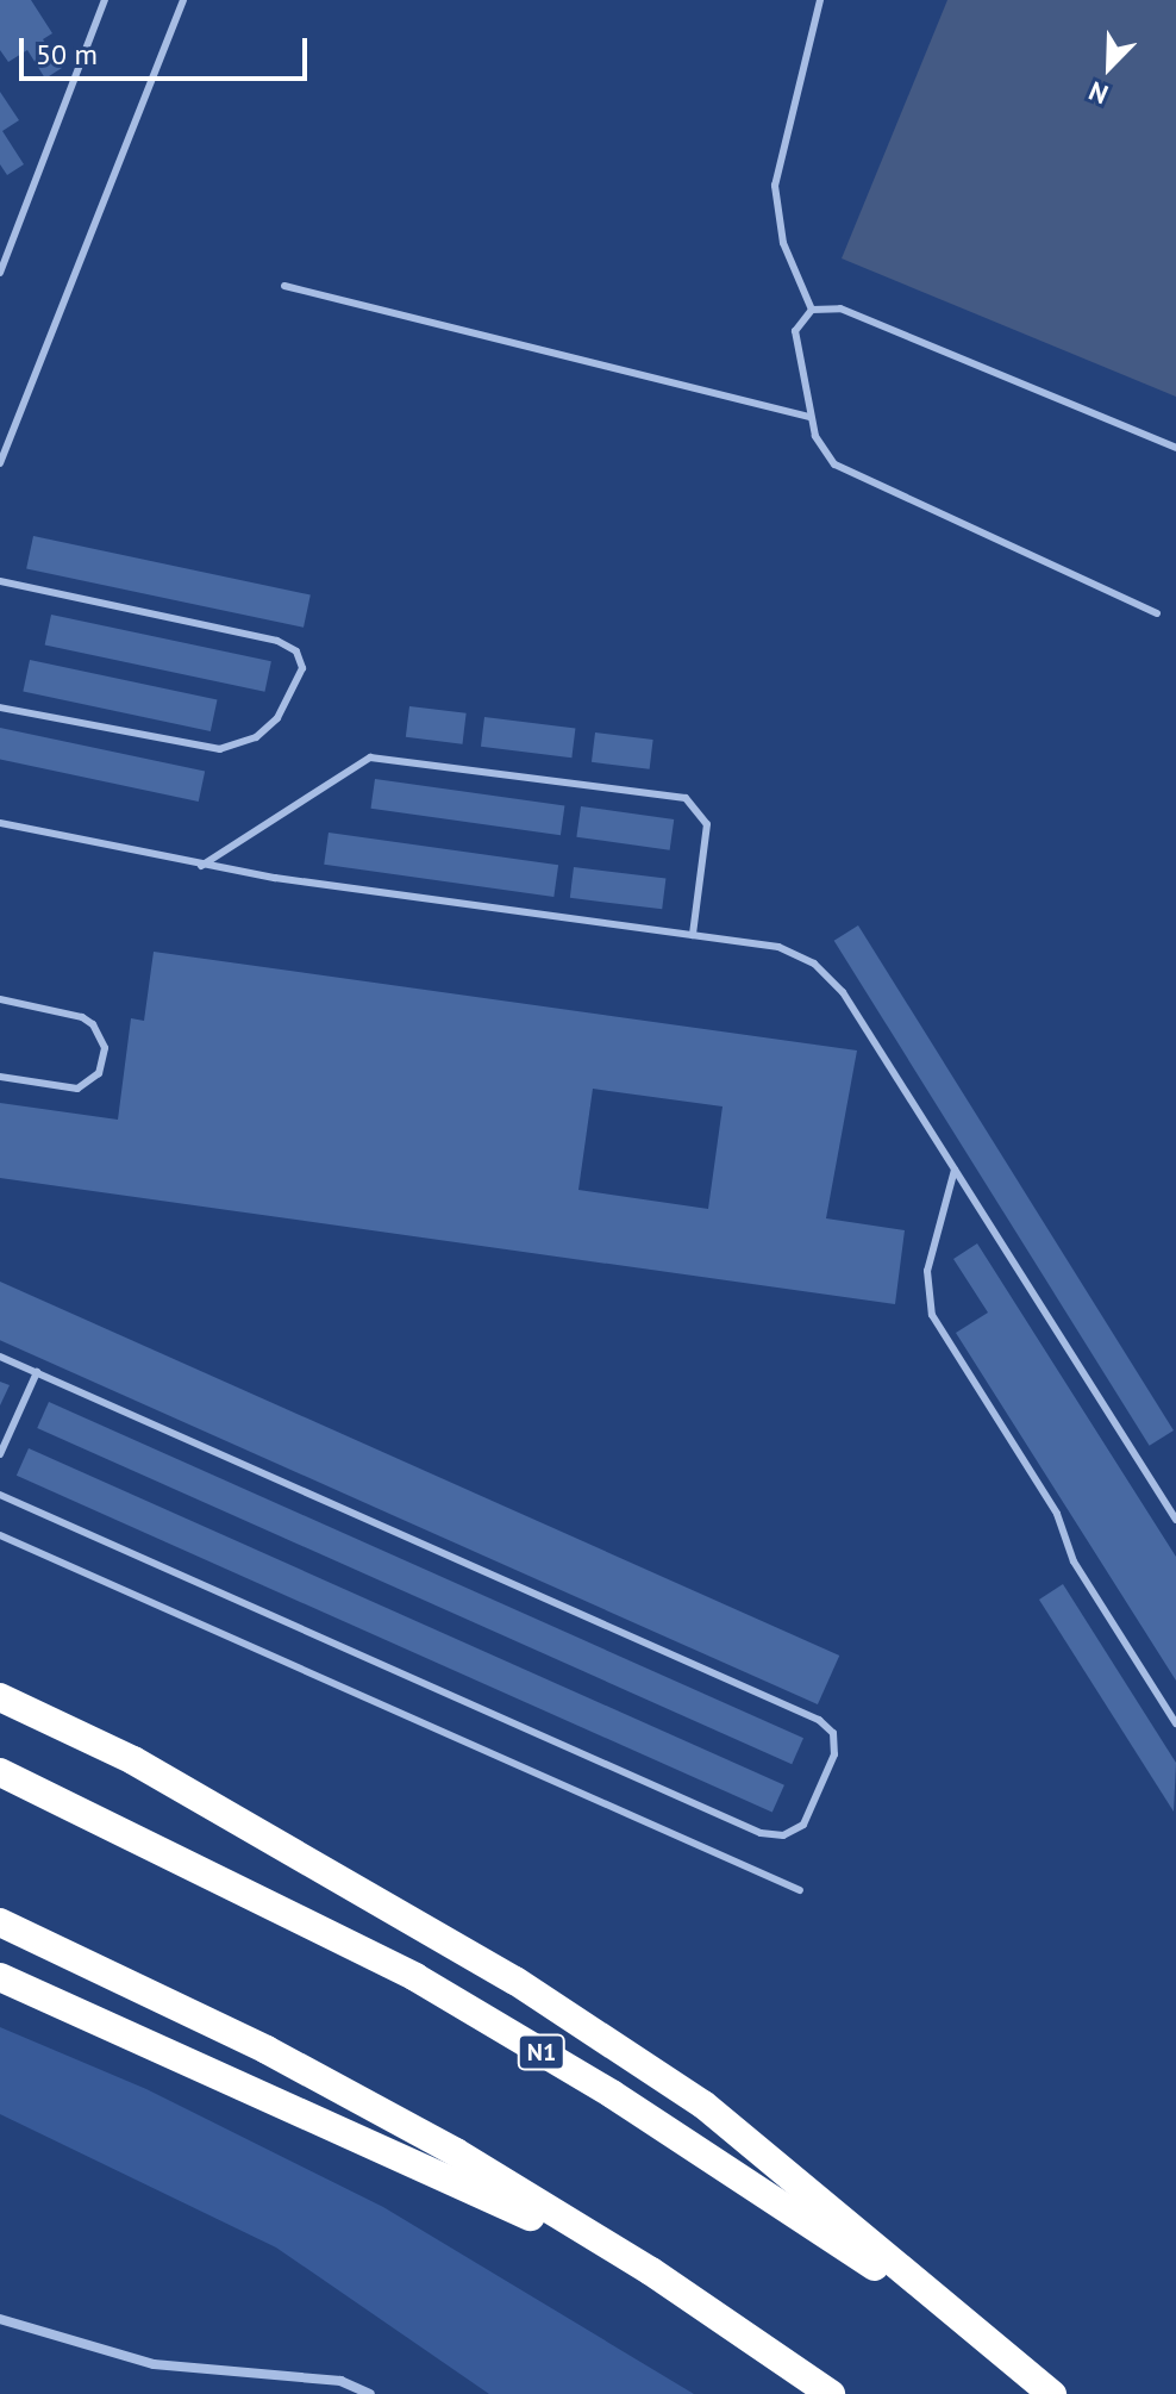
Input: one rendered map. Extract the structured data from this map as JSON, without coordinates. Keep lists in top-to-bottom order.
{
  "streets": {
    "highway": ["N1"]
  },
  "scale_bar": "50 m",
  "north": "bottom left"
}
